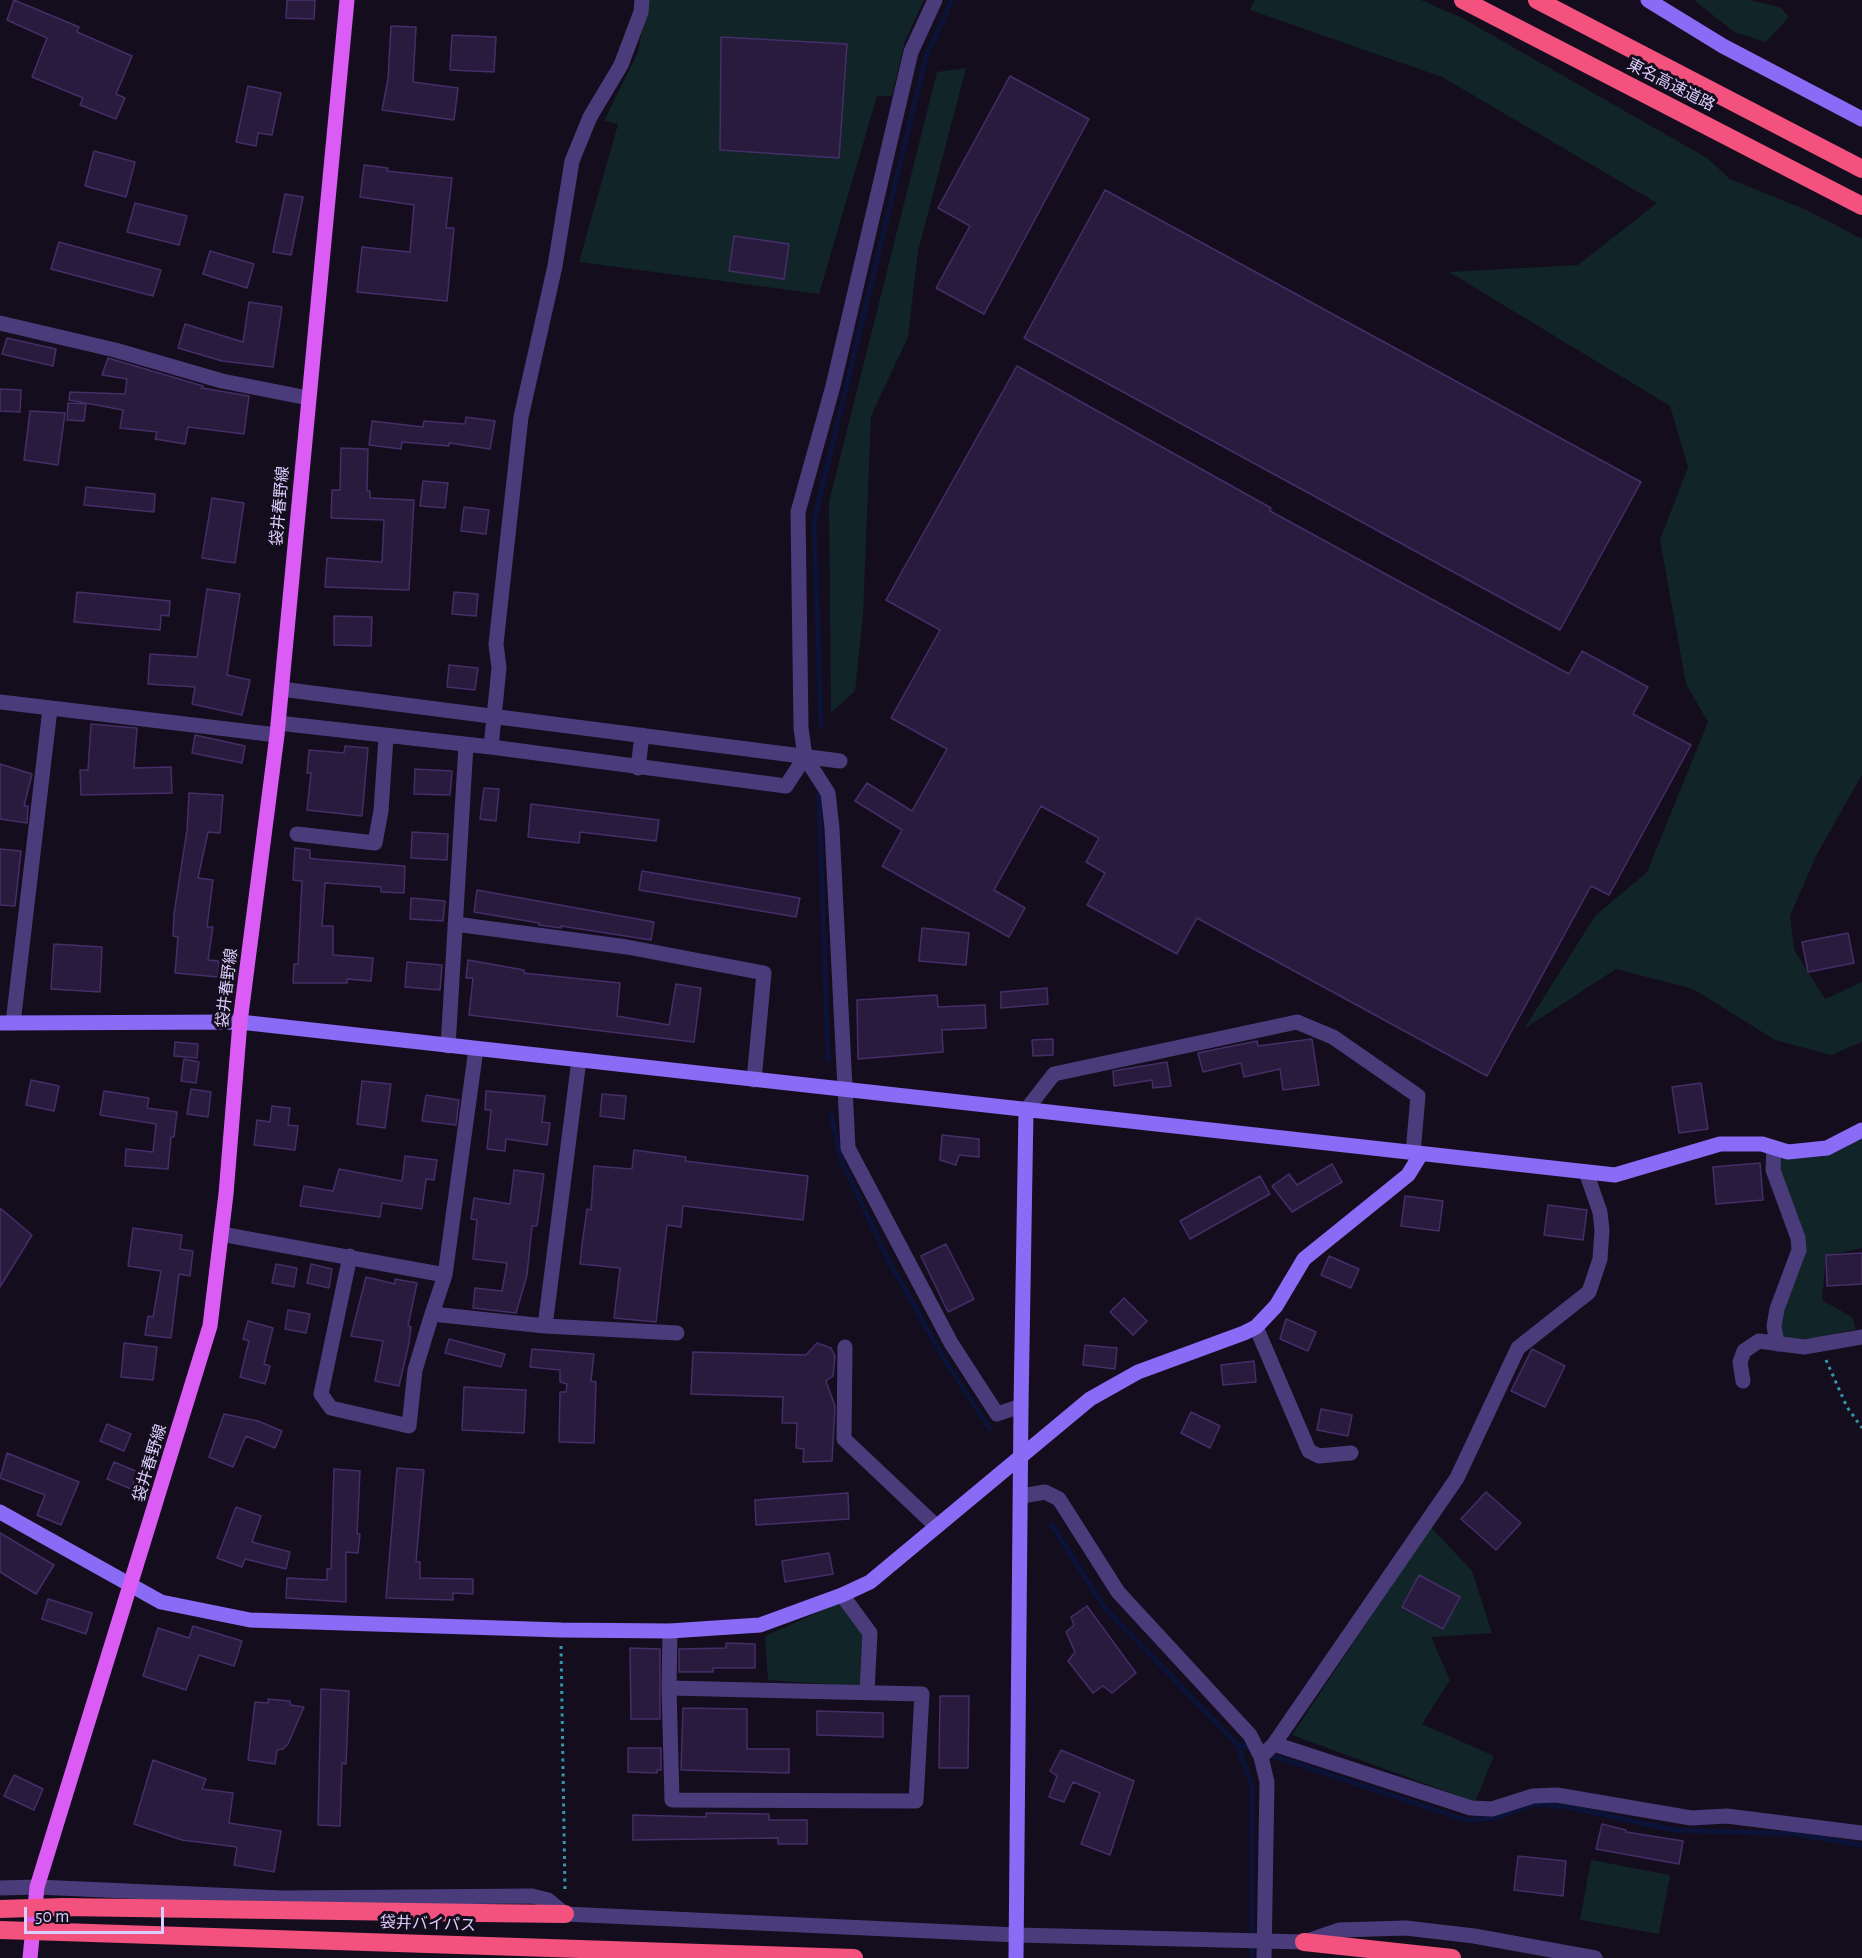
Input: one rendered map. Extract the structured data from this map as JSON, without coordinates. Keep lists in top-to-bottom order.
{
  "streets": {
    "highway": ["東名高速道路", "袋井バイパス"],
    "main road": ["袋井春野線"]
  },
  "scale_bar": "50 m"
}
